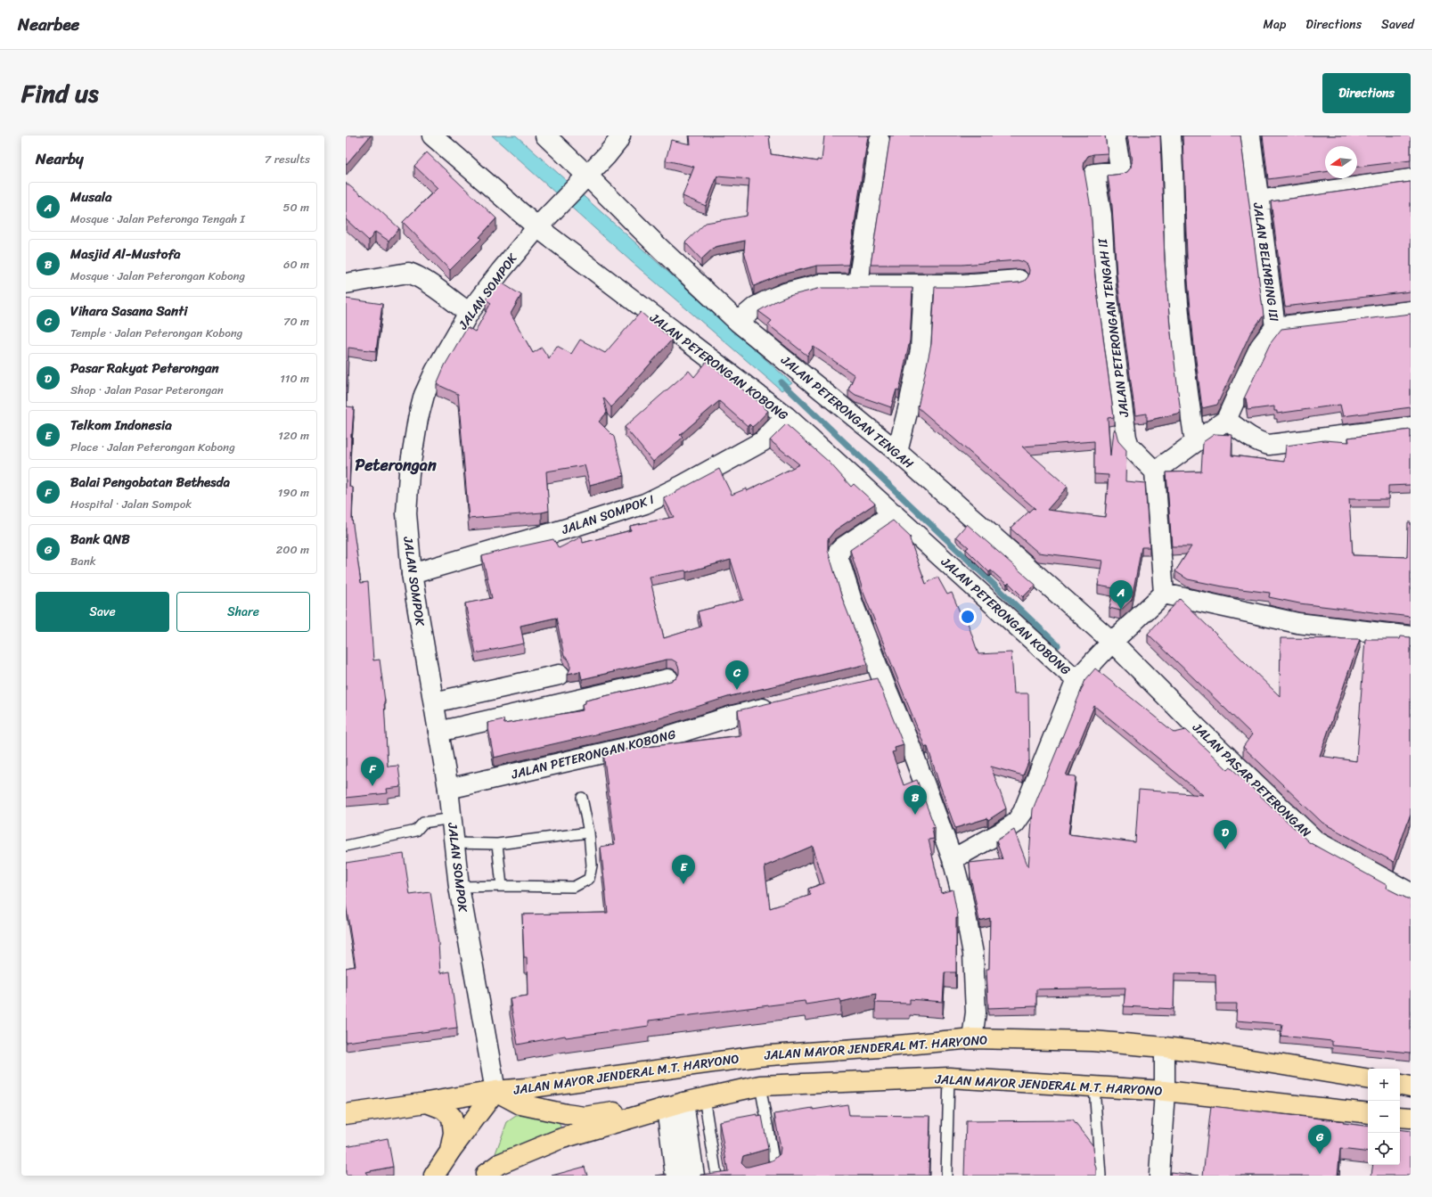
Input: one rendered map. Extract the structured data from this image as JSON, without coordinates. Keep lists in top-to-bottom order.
{
  "streets": {
    "highway": ["JALAN MAYOR JENDERAL MT. HARYONO", "JALAN MAYOR JENDERAL M.T. HARYONO"],
    "street": [
      "JALAN BELIMBING III",
      "JALAN SOMPOK",
      "JALAN PETERONGAN TENGAH II",
      "JALAN PETERONGAN KOBONG",
      "JALAN PETERONGAN TENGAH",
      "JALAN SOMPOK I",
      "JALAN PASAR PETERONGAN"
    ]
  },
  "crossings": [
    ["JALAN SOMPOK", "JALAN PETERONGAN KOBONG"],
    ["JALAN SOMPOK", "JALAN PETERONGAN TENGAH"],
    ["JALAN SOMPOK", "JALAN SOMPOK I"],
    ["JALAN SOMPOK", "JALAN MAYOR JENDERAL M.T. HARYONO"],
    ["JALAN PETERONGAN KOBONG", "JALAN SOMPOK I"],
    ["JALAN PETERONGAN TENGAH", "JALAN PASAR PETERONGAN"],
    ["JALAN MAYOR JENDERAL MT. HARYONO", "JALAN MAYOR JENDERAL M.T. HARYONO"]
  ],
  "districts": ["Peterongan"],
  "north": "left",
  "page": {
    "header": "Nearbee",
    "nav": ["Map", "Directions", "Saved"],
    "title": "Find us",
    "buttons": [
      "Directions",
      ["Save", "Share"]
    ],
    "heading": ["Nearby", "7 results"],
    "list": [
      {
        "mark": "A",
        "name": "Musala",
        "note": "Mosque · Jalan Peteronga Tengah I",
        "value": "50 m"
      },
      {
        "mark": "B",
        "name": "Masjid Al-Mustofa",
        "note": "Mosque · Jalan Peterongan Kobong",
        "value": "60 m"
      },
      {
        "mark": "C",
        "name": "Vihara Sasana Santi",
        "note": "Temple · Jalan Peterongan Kobong",
        "value": "70 m"
      },
      {
        "mark": "D",
        "name": "Pasar Rakyat Peterongan",
        "note": "Shop · Jalan Pasar Peterongan",
        "value": "110 m"
      },
      {
        "mark": "E",
        "name": "Telkom Indonesia",
        "note": "Place · Jalan Peterongan Kobong",
        "value": "120 m"
      },
      {
        "mark": "F",
        "name": "Balai Pengobatan Bethesda",
        "note": "Hospital · Jalan Sompok",
        "value": "190 m"
      },
      {
        "mark": "G",
        "name": "Bank QNB",
        "note": "Bank",
        "value": "200 m"
      }
    ],
    "pins": [
      "A",
      "C",
      "F",
      "B",
      "D",
      "E",
      "G"
    ],
    "map_buttons": ["+", "−"]
  }
}
